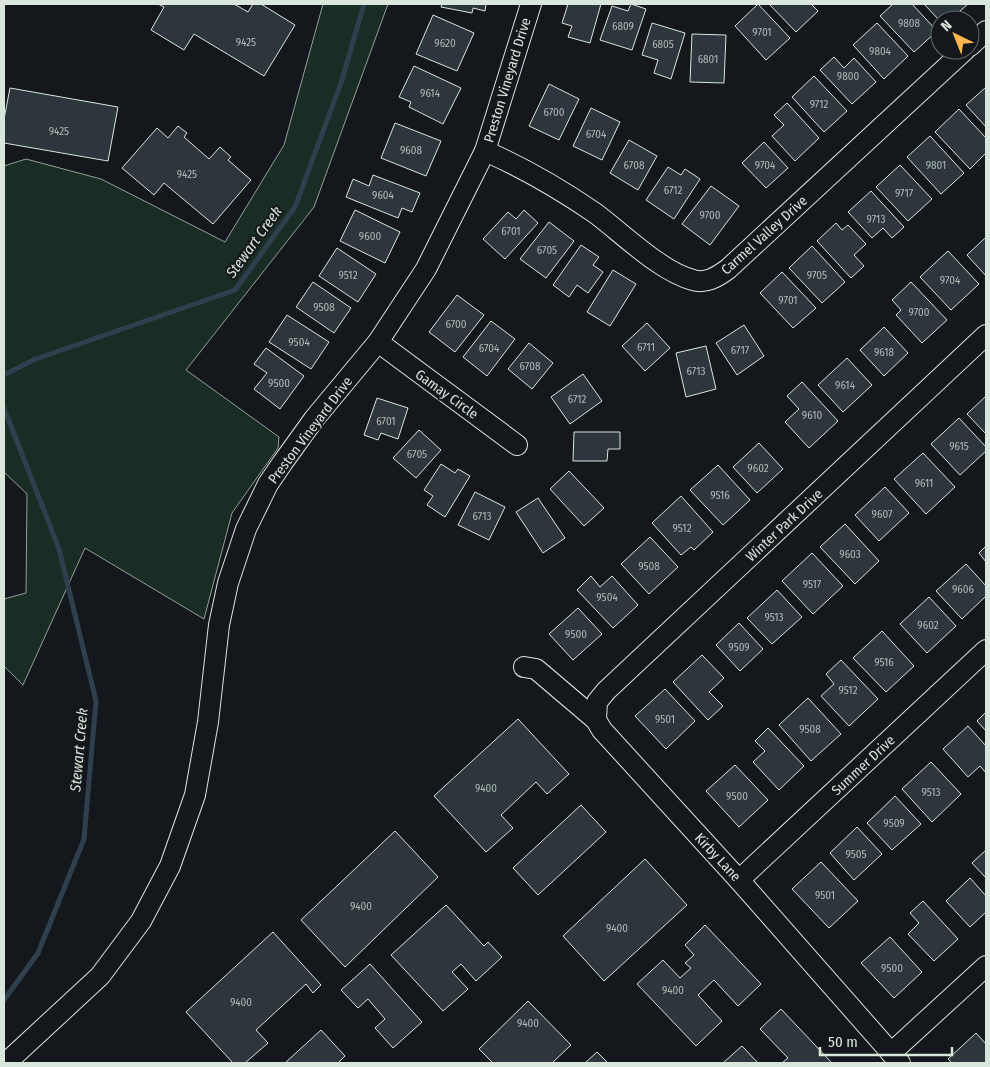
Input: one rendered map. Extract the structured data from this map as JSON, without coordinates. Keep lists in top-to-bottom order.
{
  "streets": {
    "street": [
      "Preston Vineyard Drive",
      "Carmel Valley Drive",
      "Gamay Circle",
      "Winter Park Drive",
      "Summer Drive",
      "Kirby Lane"
    ]
  },
  "crossings": [
    ["Preston Vineyard Drive", "Carmel Valley Drive"],
    ["Preston Vineyard Drive", "Gamay Circle"],
    ["Winter Park Drive", "Kirby Lane"],
    ["Summer Drive", "Kirby Lane"]
  ],
  "water": ["Stewart Creek"],
  "house_numbers": [
    "9808",
    "6809",
    "9701",
    "9425",
    "9620",
    "6805",
    "9804",
    "6801",
    "9800",
    "9614",
    "9712",
    "6700",
    "9425",
    "6704",
    "9608",
    "6708",
    "9704",
    "9801",
    "9425",
    "6712",
    "9717",
    "9604",
    "9700",
    "9713",
    "6701",
    "9600",
    "6705",
    "9512",
    "9705",
    "9704",
    "9701",
    "9508",
    "9700",
    "6700",
    "9504",
    "6711",
    "6704",
    "6717",
    "9618",
    "6708",
    "6713",
    "9500",
    "9614",
    "6712",
    "9610",
    "6701",
    "9615",
    "6705",
    "9602",
    "9611",
    "9516",
    "9607",
    "6713",
    "9512",
    "9603",
    "9508",
    "9517",
    "9606",
    "9504",
    "9513",
    "9602",
    "9500",
    "9509",
    "9516",
    "9512",
    "9501",
    "9508",
    "9400",
    "9513",
    "9500",
    "9509",
    "9505",
    "9501",
    "9400",
    "9400",
    "9500",
    "9400",
    "9400",
    "9400"
  ],
  "scale_bar": "50 m",
  "north": "top left"
}
